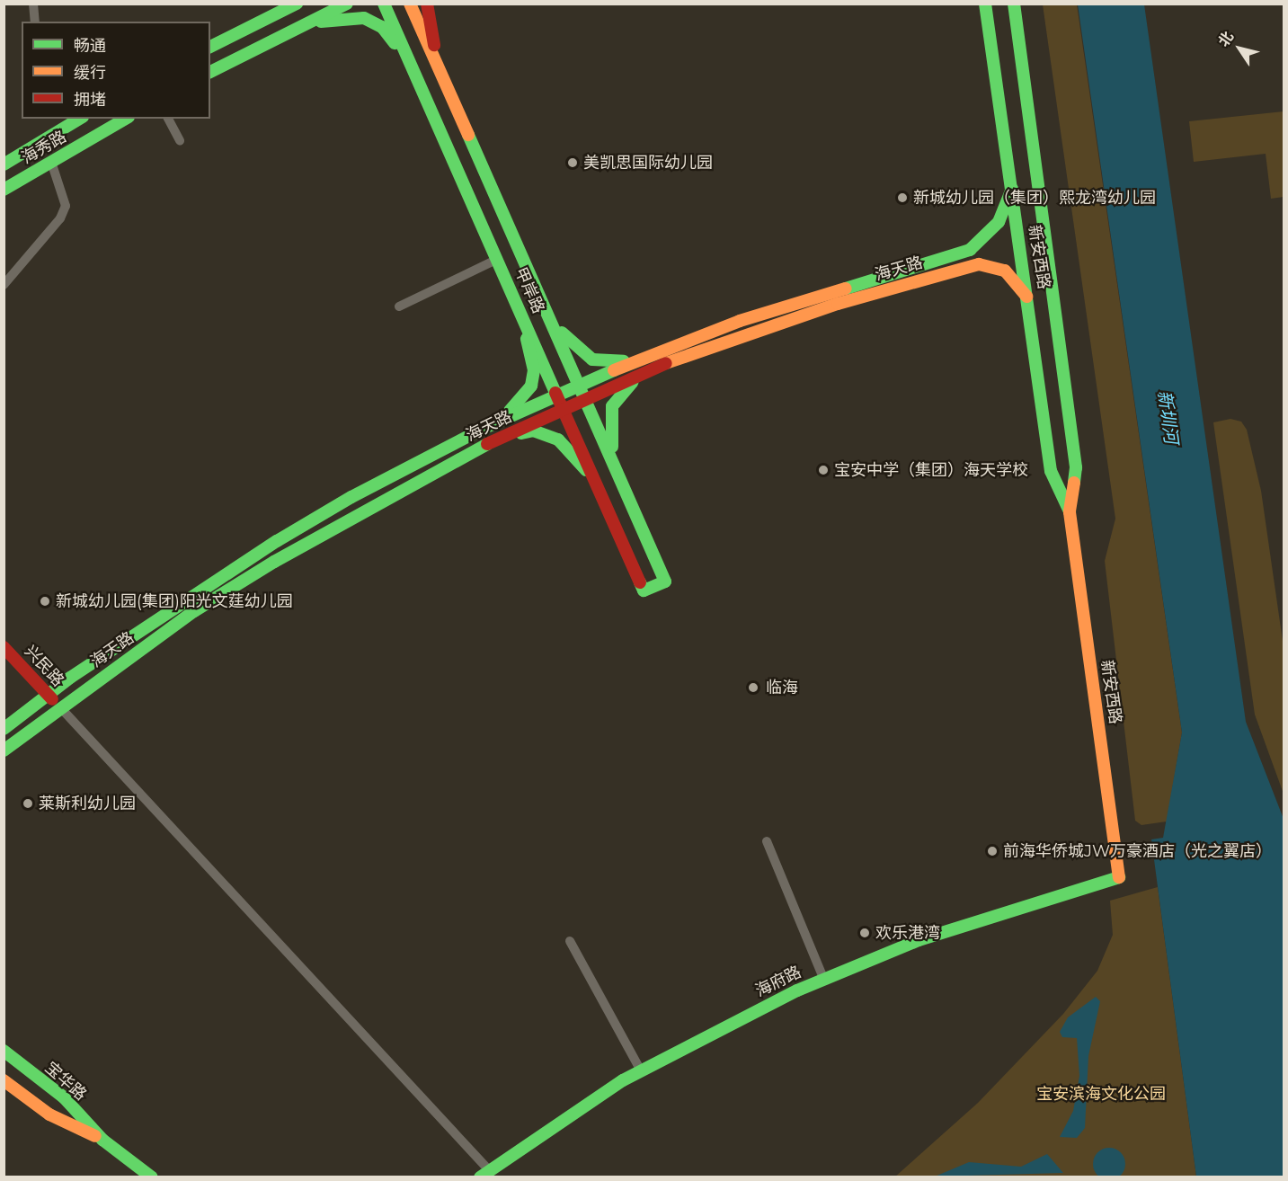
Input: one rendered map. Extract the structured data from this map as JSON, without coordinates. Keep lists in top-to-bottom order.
{
  "streets": {
    "main road": [
      "海秀路",
      "新安西路",
      "海天路",
      "甲岸路",
      "兴民路",
      "海府路",
      "宝华路"
    ]
  },
  "crossings": [
    ["新安西路", "海天路"],
    ["新安西路", "海府路"],
    ["海天路", "甲岸路"],
    ["海天路", "兴民路"]
  ],
  "water": ["新圳河"],
  "parks": ["宝安滨海文化公园"],
  "places": [
    "美凯思国际幼儿园",
    "新城幼儿园（集团）熙龙湾幼儿园",
    "宝安中学（集团）海天学校",
    "新城幼儿园(集团)阳光文莛幼儿园",
    "临海",
    "莱斯利幼儿园",
    "前海华侨城JW万豪酒店（光之翼店）",
    "欢乐港湾"
  ],
  "legend": ["畅通", "缓行", "拥堵"],
  "north": "top left"
}
